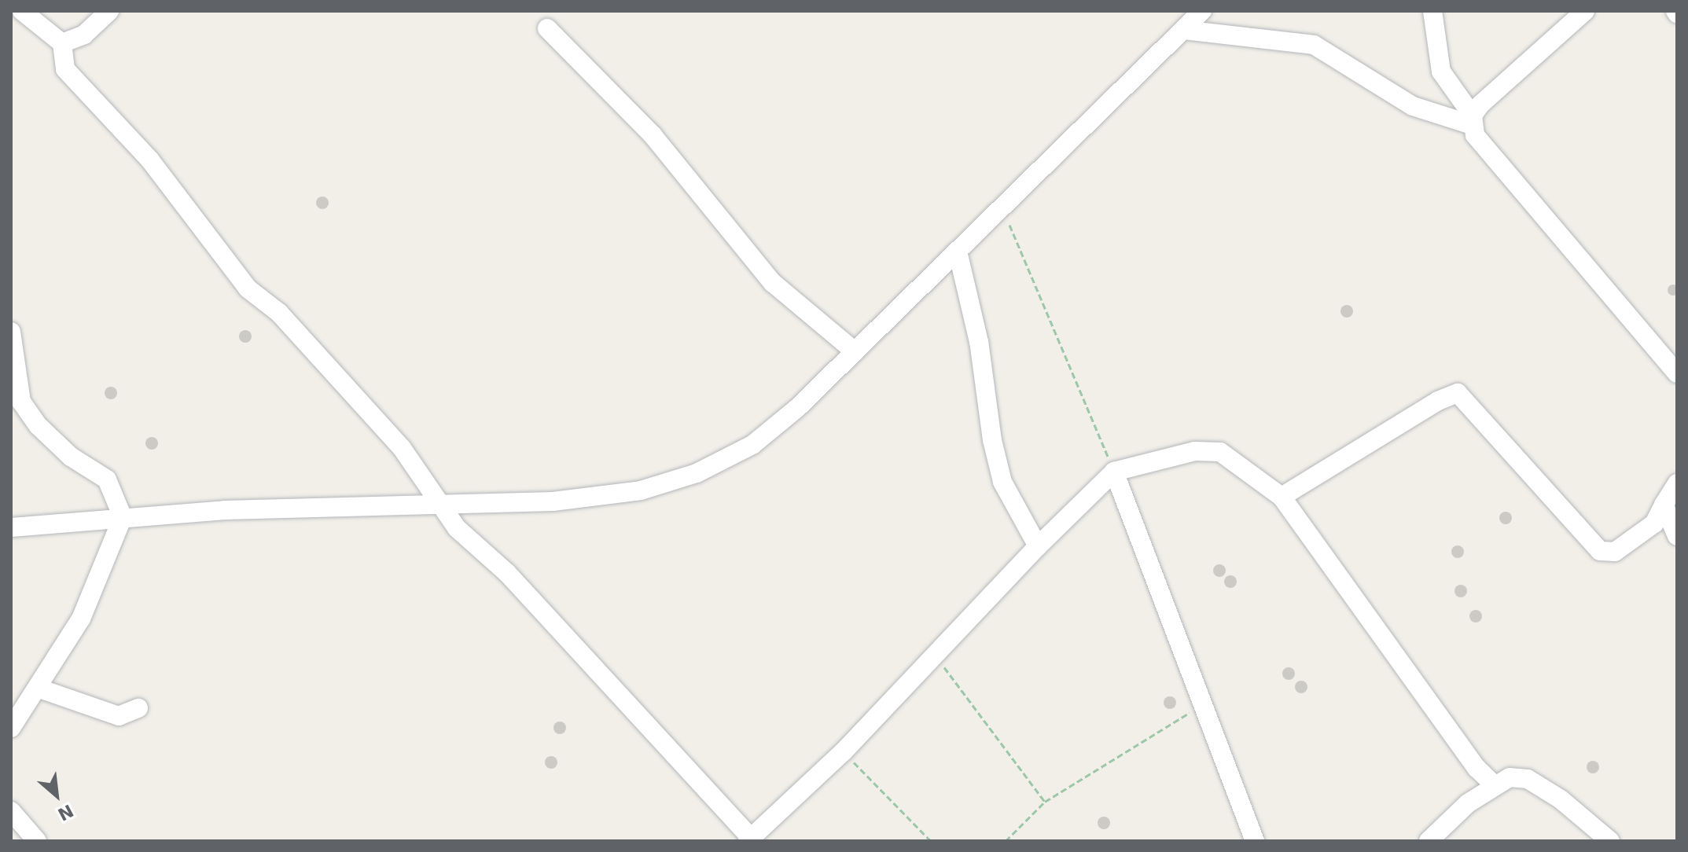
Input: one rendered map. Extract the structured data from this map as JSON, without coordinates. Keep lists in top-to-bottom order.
{
  "north": "bottom right"
}
